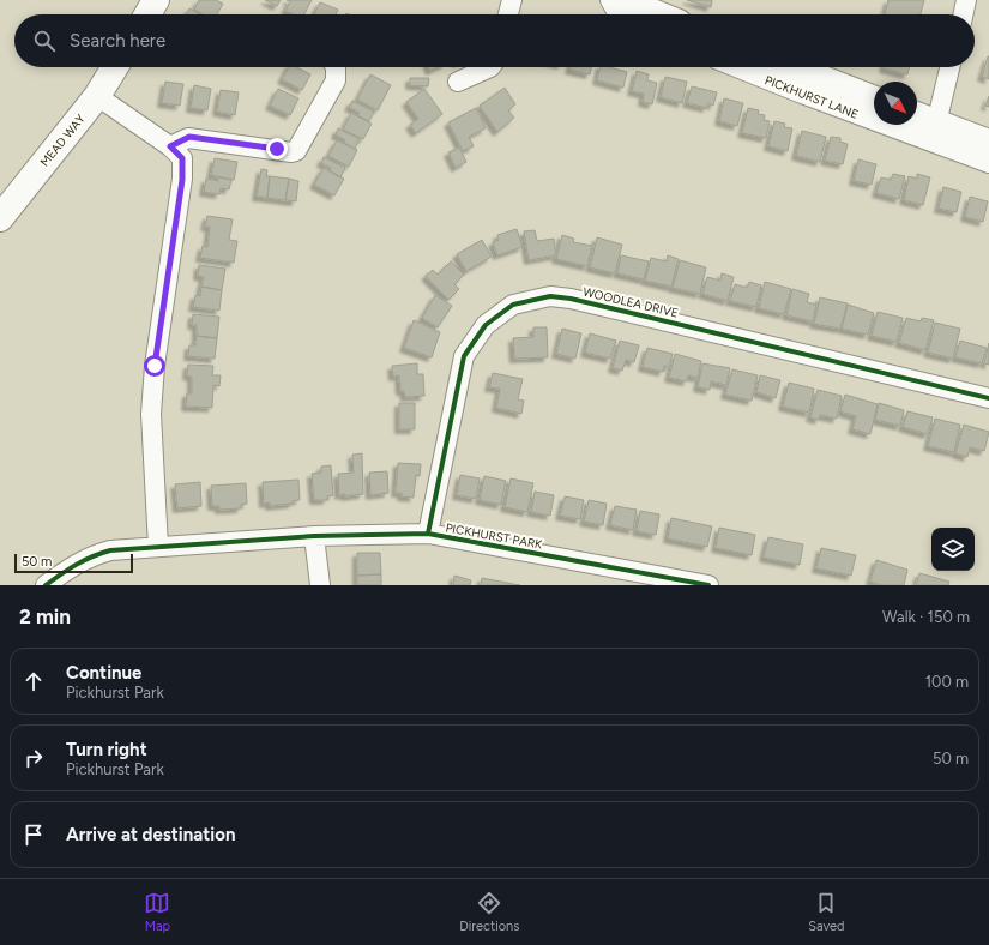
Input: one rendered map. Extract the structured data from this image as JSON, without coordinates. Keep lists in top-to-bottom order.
{
  "streets": {
    "main road": ["PICKHURST LANE", "MEAD WAY"],
    "street": ["WOODLEA DRIVE", "PICKHURST PARK"]
  },
  "crossings": [
    ["WOODLEA DRIVE", "PICKHURST PARK"]
  ],
  "scale_bar": "50 m",
  "north": "bottom right",
  "page": {
    "search": "Search here",
    "scale": "50 m",
    "heading": ["2 min", "Walk · 150 m"],
    "list": [
      ["Continue", "Pickhurst Park", "100 m"],
      ["Turn right", "Pickhurst Park", "50 m"],
      "Arrive at destination"
    ],
    "nav": ["Map", "Directions", "Saved"]
  }
}
